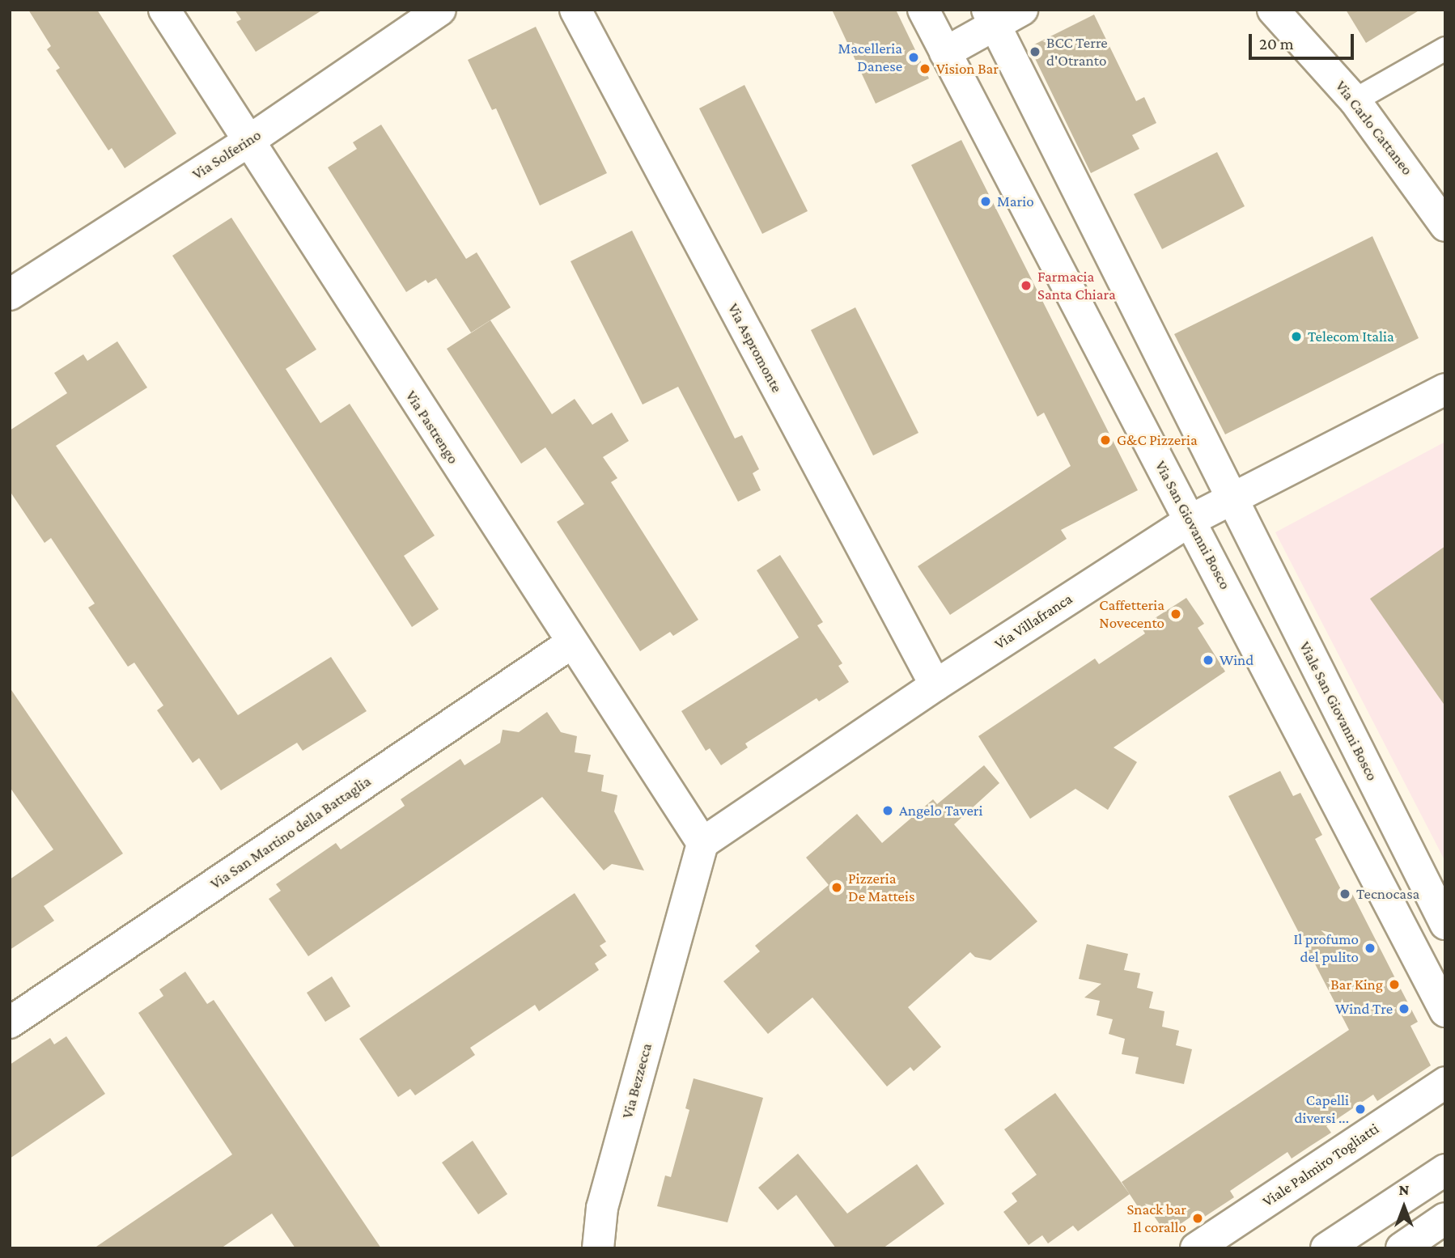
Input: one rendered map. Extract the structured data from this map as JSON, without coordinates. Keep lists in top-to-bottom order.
{
  "streets": {
    "street": [
      "Via Carlo Cattaneo",
      "Via Solferino",
      "Via Aspromonte",
      "Via Pastrengo",
      "Via San Giovanni Bosco",
      "Via Villafranca",
      "Viale San Giovanni Bosco",
      "Via San Martino della Battaglia",
      "Via Bezzecca",
      "Viale Palmiro Togliatti"
    ]
  },
  "crossings": [
    ["Via Solferino", "Via Pastrengo"],
    ["Via Aspromonte", "Via Villafranca"],
    ["Via Pastrengo", "Via Villafranca"],
    ["Via Pastrengo", "Via San Martino della Battaglia"],
    ["Via Pastrengo", "Via Bezzecca"],
    ["Via San Giovanni Bosco", "Via Villafranca"],
    ["Via Villafranca", "Viale San Giovanni Bosco"],
    ["Via Villafranca", "Via Bezzecca"]
  ],
  "places": [
    "BCC Terre d'Otranto",
    "Macelleria Danese",
    "Vision Bar",
    "Mario",
    "Farmacia Santa Chiara",
    "Telecom Italia",
    "G&C Pizzeria",
    "Caffetteria Novecento",
    "Wind",
    "Angelo Taveri",
    "Pizzeria De Matteis",
    "Tecnocasa",
    "Il profumo del pulito",
    "Bar King",
    "Wind Tre",
    "Capelli diversi ...",
    "Snack bar Il corallo"
  ],
  "scale_bar": "20 m",
  "north": "top"
}
